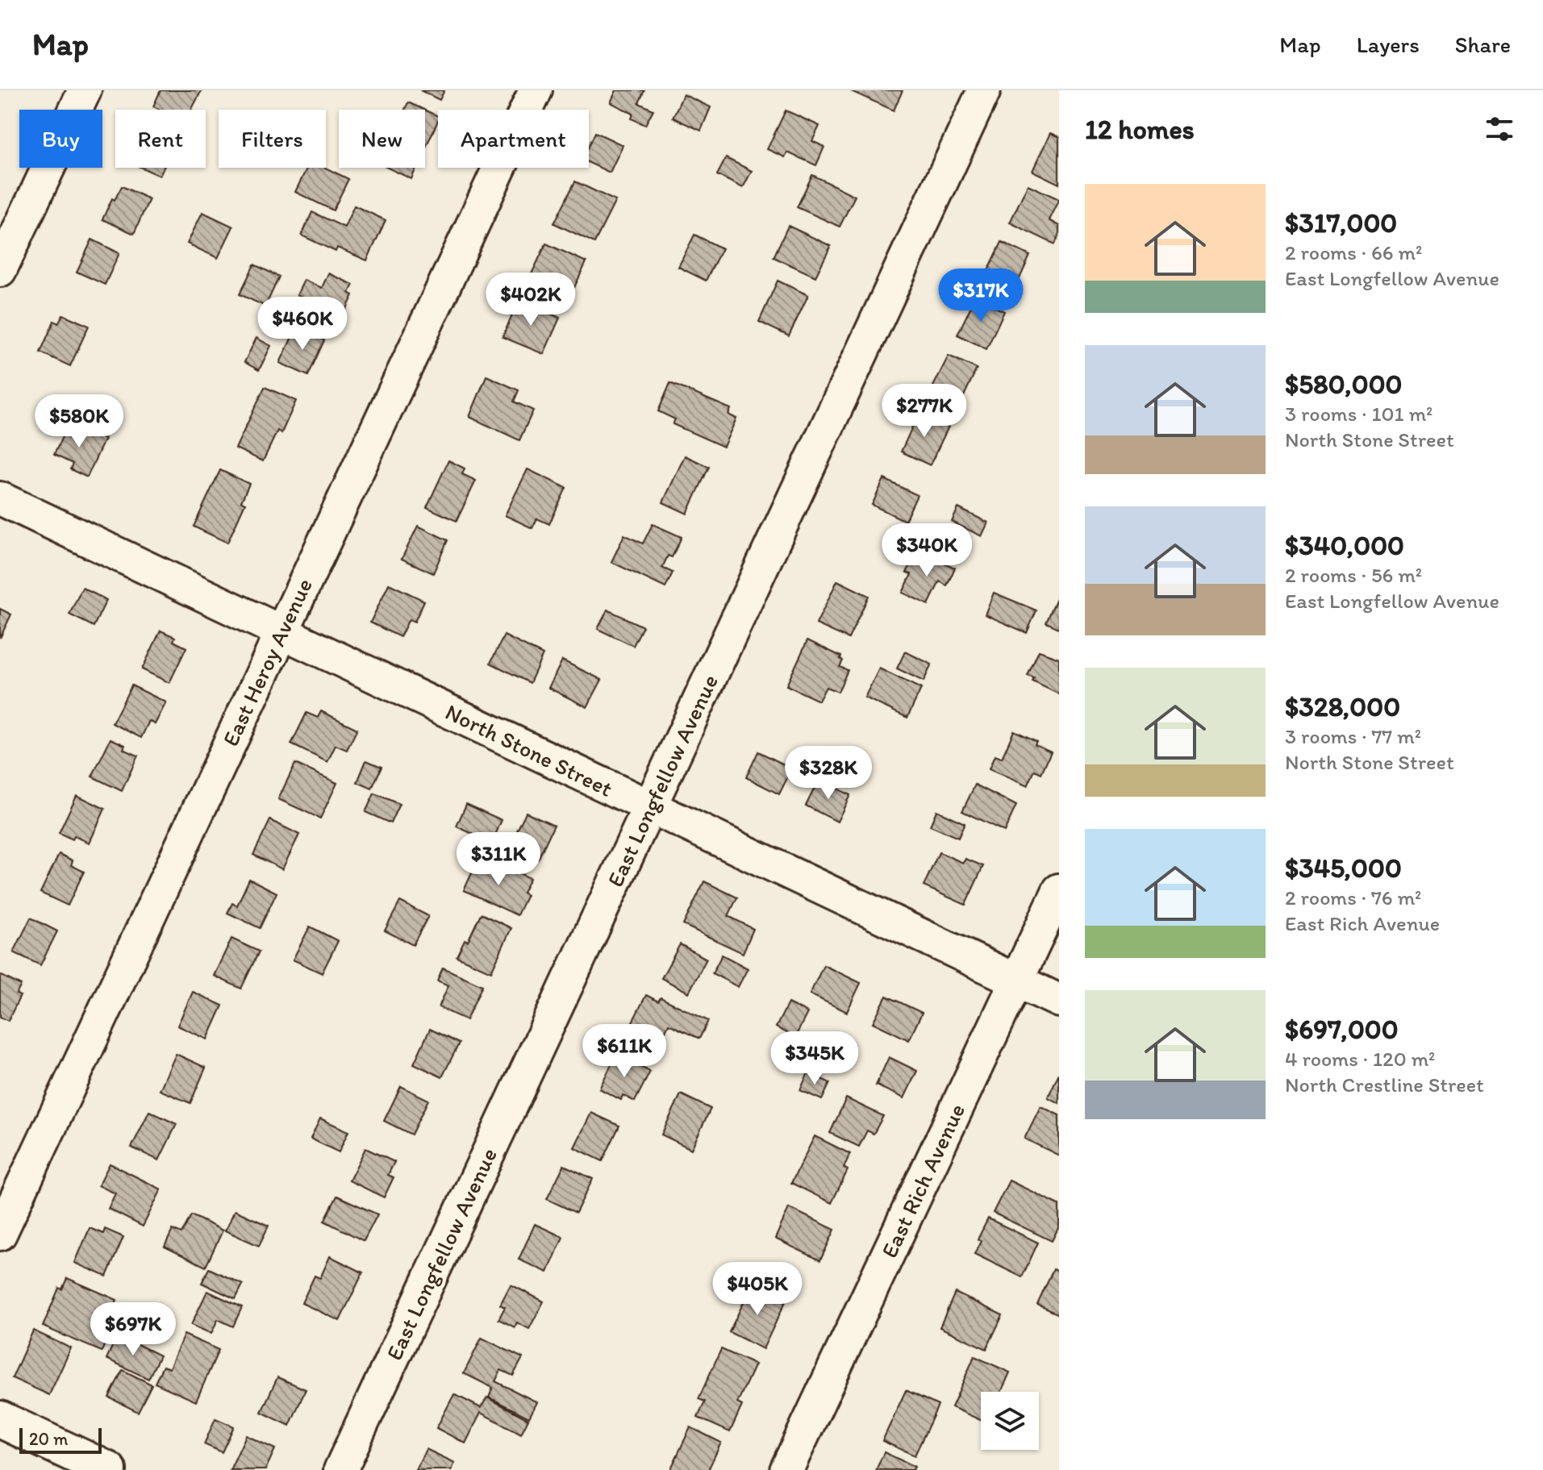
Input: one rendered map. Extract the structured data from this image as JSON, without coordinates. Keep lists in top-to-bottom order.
{
  "streets": {
    "street": [
      "East Heroy Avenue",
      "North Stone Street",
      "East Longfellow Avenue",
      "East Rich Avenue"
    ]
  },
  "crossings": [
    ["East Heroy Avenue", "North Stone Street"],
    ["North Stone Street", "East Longfellow Avenue"],
    ["North Stone Street", "East Rich Avenue"]
  ],
  "scale_bar": "20 m",
  "page": {
    "header": "Map",
    "nav": ["Map", "Layers", "Share"],
    "heading": "12 homes",
    "chip": [
      "Buy",
      "Rent",
      "Filters",
      "New",
      "Apartment"
    ],
    "list": [
      {
        "name": "$317,000",
        "note": "2 rooms · 66 m² · East Longfellow Avenue"
      },
      {
        "name": "$580,000",
        "note": "3 rooms · 101 m² · North Stone Street"
      },
      {
        "name": "$340,000",
        "note": "2 rooms · 56 m² · East Longfellow Avenue"
      },
      {
        "name": "$328,000",
        "note": "3 rooms · 77 m² · North Stone Street"
      },
      {
        "name": "$345,000",
        "note": "2 rooms · 76 m² · East Rich Avenue"
      },
      {
        "name": "$697,000",
        "note": "4 rooms · 120 m² · North Crestline Street"
      }
    ],
    "price": [
      "$317K",
      "$402K",
      "$460K",
      "$277K",
      "$580K",
      "$340K",
      "$328K",
      "$311K",
      "$611K",
      "$345K",
      "$405K",
      "$697K"
    ],
    "scale": "20 m"
  }
}
